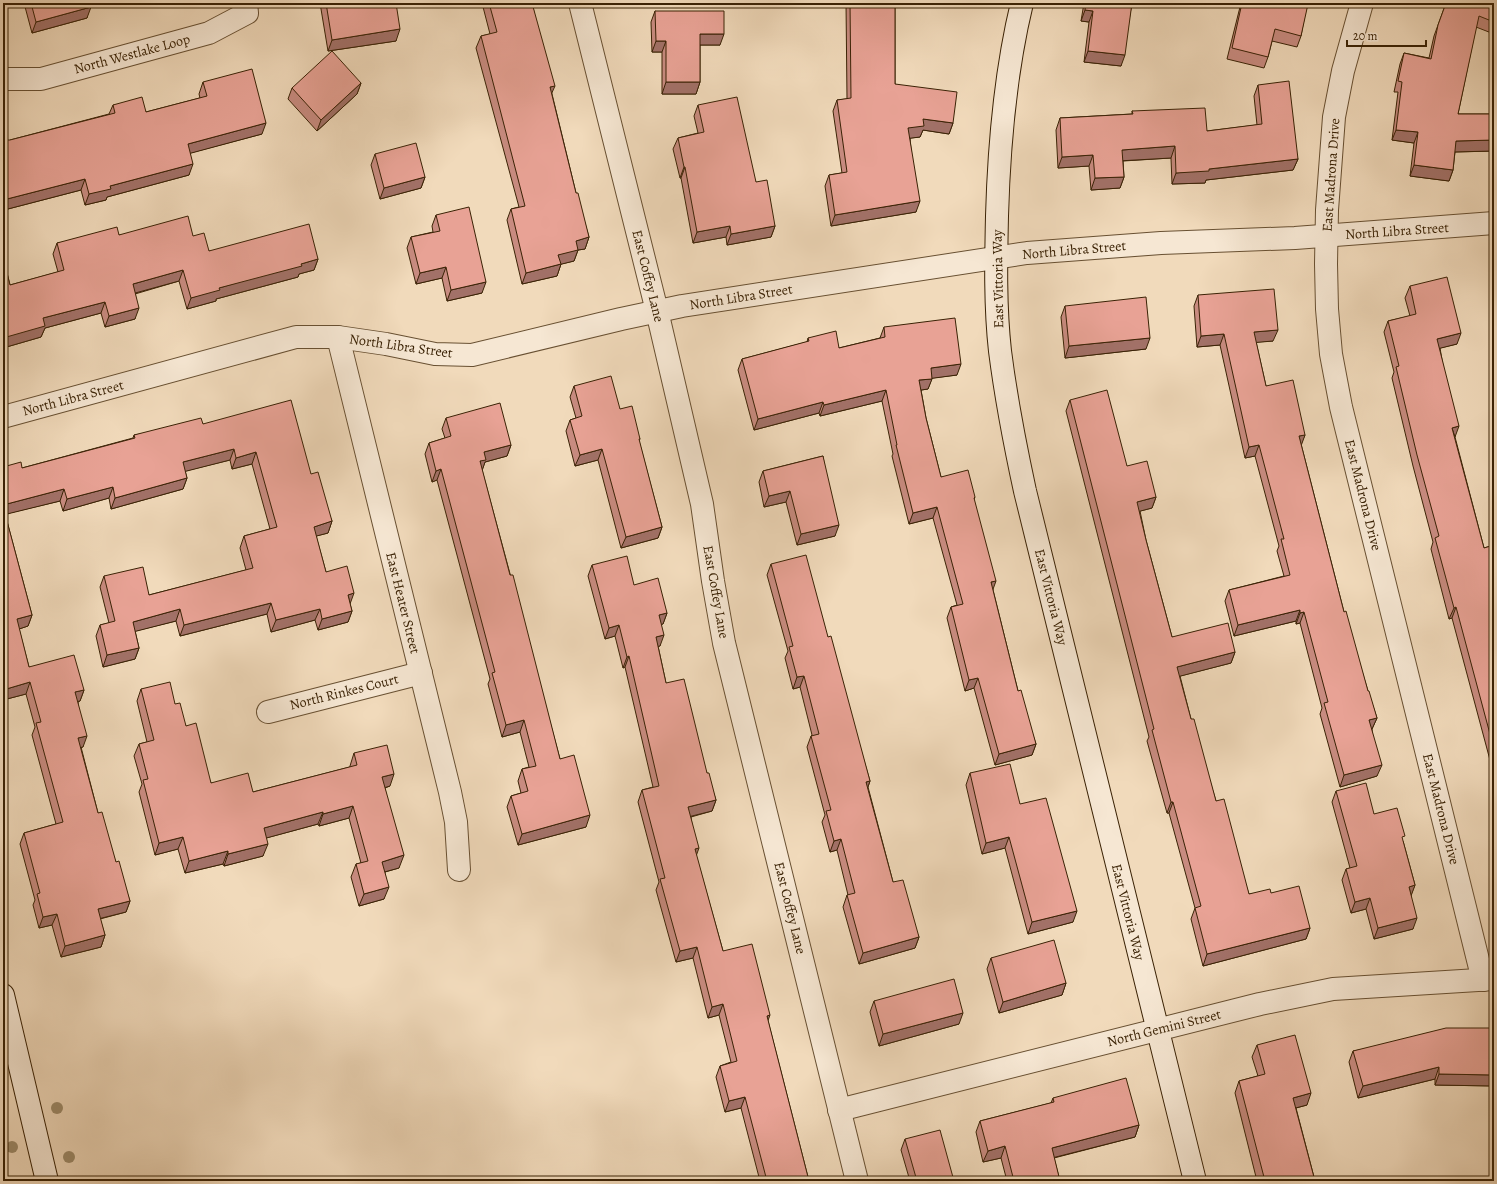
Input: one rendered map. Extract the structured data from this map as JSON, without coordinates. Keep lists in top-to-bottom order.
{
  "streets": {
    "street": [
      "North Westlake Loop",
      "East Madrona Drive",
      "North Libra Street",
      "East Coffey Lane",
      "East Vittoria Way",
      "East Heater Street",
      "North Rinkes Court",
      "North Gemini Street"
    ]
  },
  "crossings": [
    ["East Madrona Drive", "North Libra Street"],
    ["East Madrona Drive", "North Gemini Street"],
    ["North Libra Street", "East Coffey Lane"],
    ["North Libra Street", "East Vittoria Way"],
    ["North Libra Street", "East Heater Street"],
    ["East Coffey Lane", "North Gemini Street"],
    ["East Vittoria Way", "North Gemini Street"],
    ["East Heater Street", "North Rinkes Court"]
  ],
  "scale_bar": "20 m"
}
